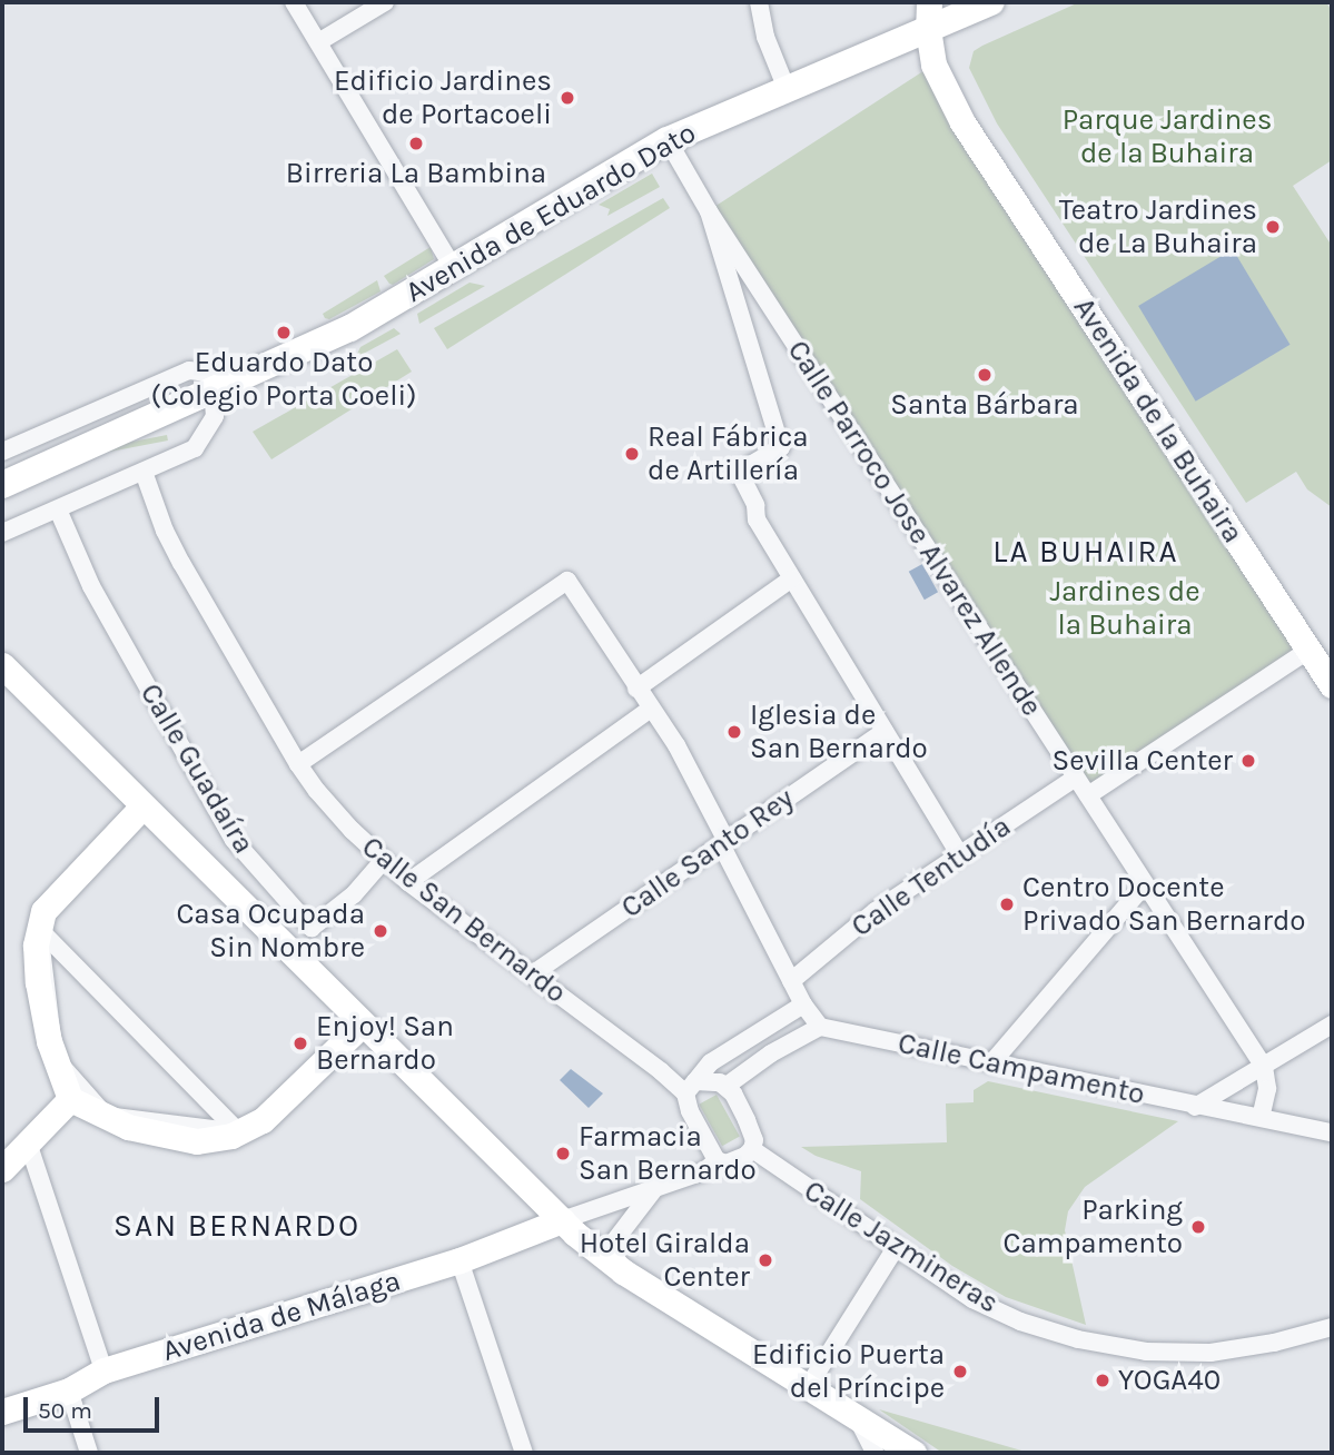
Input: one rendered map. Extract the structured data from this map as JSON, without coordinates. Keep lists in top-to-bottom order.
{
  "streets": {
    "main road": ["Avenida de Eduardo Dato", "Avenida de la Buhaira", "Avenida de Málaga"],
    "street": [
      "Calle Parroco Jose Alvarez Allende",
      "Calle Guadaíra",
      "Calle Santo Rey",
      "Calle Tentudía",
      "Calle San Bernardo",
      "Calle Campamento",
      "Calle Jazmineras"
    ]
  },
  "crossings": [
    ["Avenida de Eduardo Dato", "Avenida de la Buhaira"],
    ["Calle Parroco Jose Alvarez Allende", "Calle Tentudía"],
    ["Calle Guadaíra", "Calle San Bernardo"],
    ["Calle Santo Rey", "Calle San Bernardo"]
  ],
  "districts": ["LA BUHAIRA", "SAN BERNARDO"],
  "parks": ["Parque Jardines de la Buhaira", "Jardines de la Buhaira"],
  "places": [
    "Edificio Jardines de Portacoeli",
    "Birreria La Bambina",
    "Teatro Jardines de La Buhaira",
    "Eduardo Dato (Colegio Porta Coeli)",
    "Santa Bárbara",
    "Real Fábrica de Artillería",
    "Iglesia de San Bernardo",
    "Sevilla Center",
    "Centro Docente Privado San Bernardo",
    "Casa Ocupada Sin Nombre",
    "Enjoy! San Bernardo",
    "Farmacia San Bernardo",
    "Parking Campamento",
    "Hotel Giralda Center",
    "Edificio Puerta del Príncipe",
    "YOGA40"
  ],
  "scale_bar": "50 m"
}
